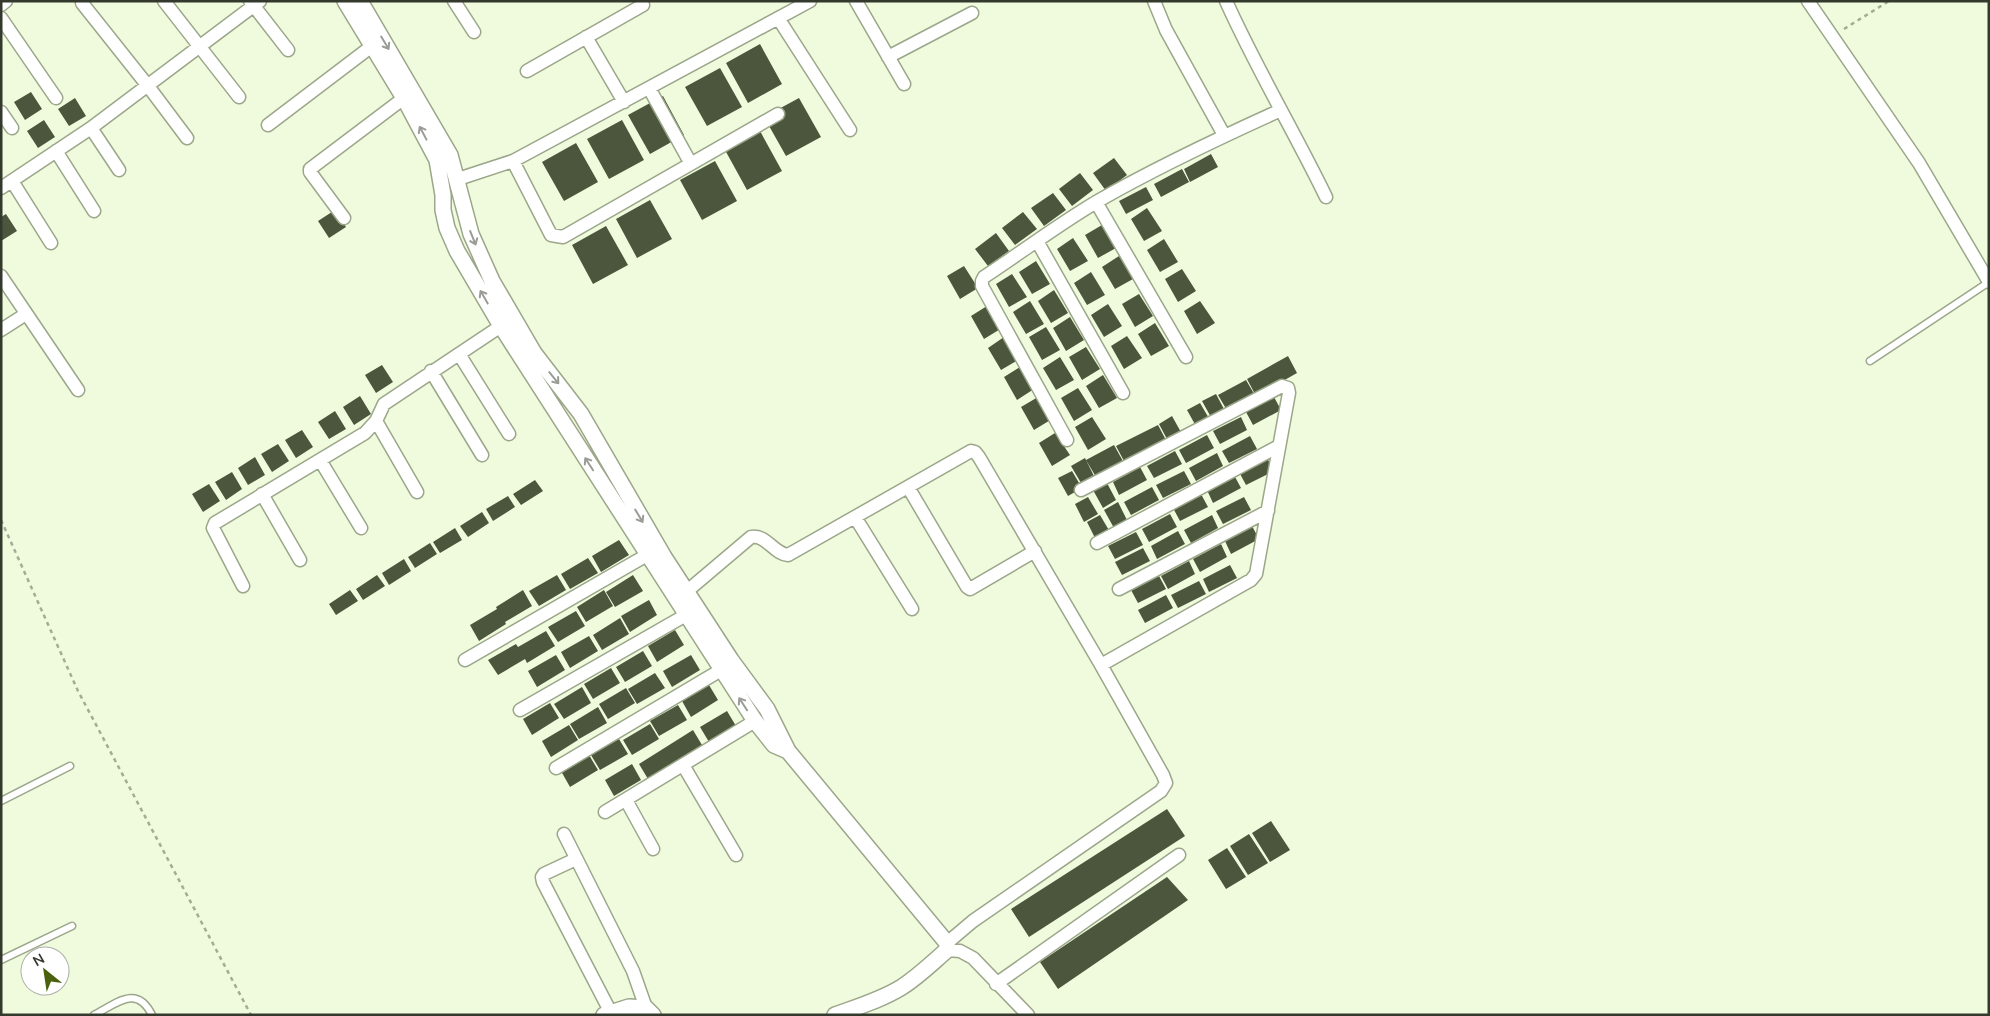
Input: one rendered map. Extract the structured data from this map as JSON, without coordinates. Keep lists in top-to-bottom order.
{
  "north": "top left"
}
